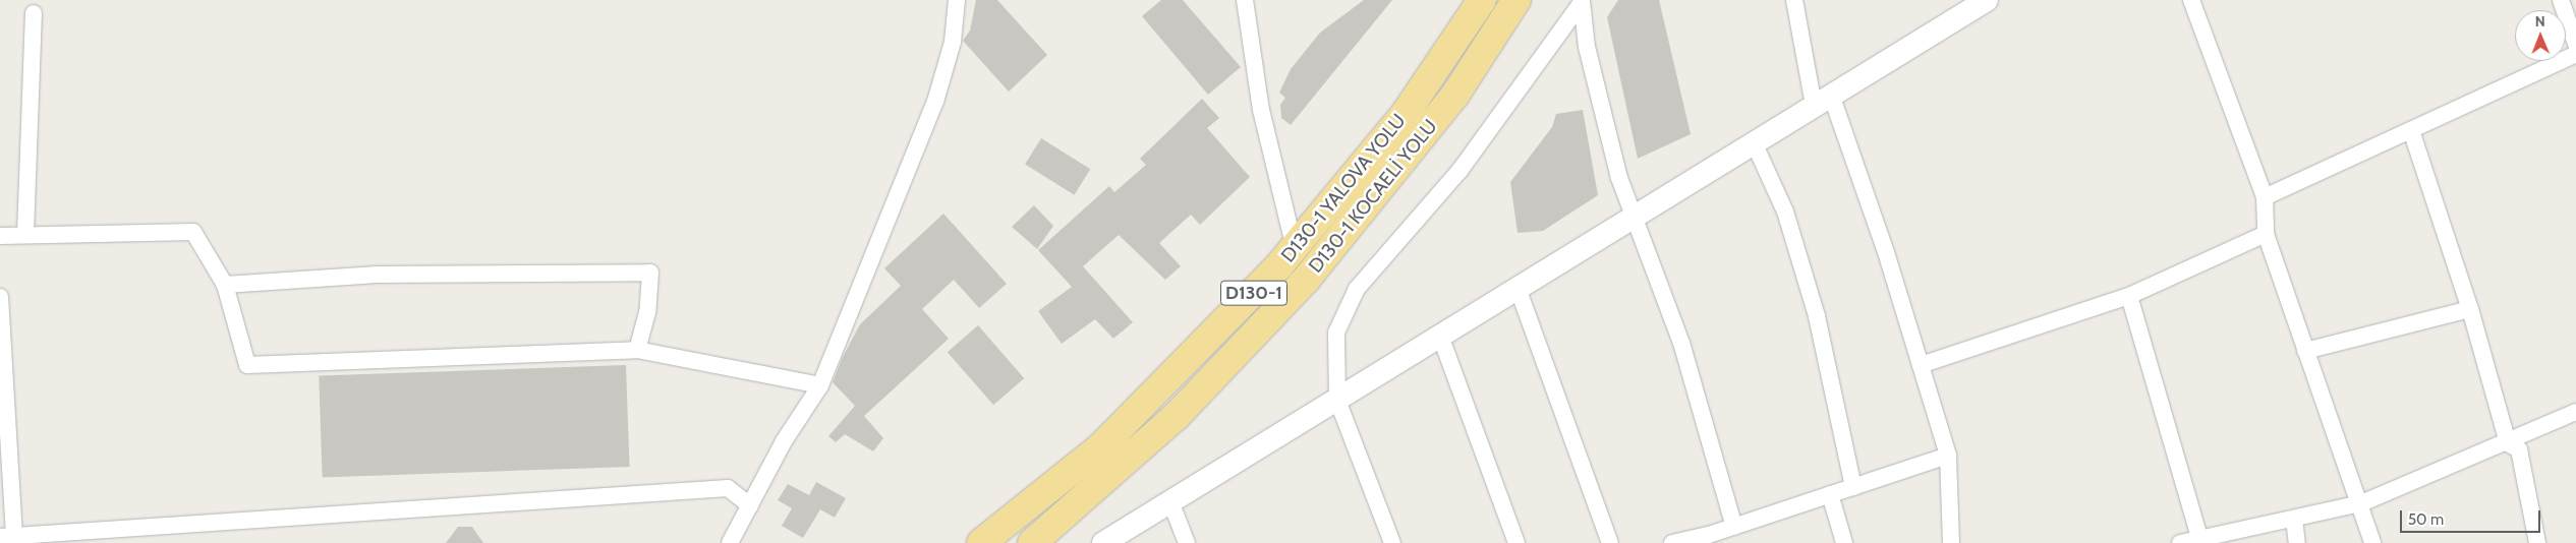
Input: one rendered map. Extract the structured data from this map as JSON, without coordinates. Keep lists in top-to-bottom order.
{
  "streets": {
    "highway": ["D130-1 YALOVA YOLU", "D130-1 KOCAELİ YOLU", "D130-1"]
  },
  "scale_bar": "50 m",
  "north": "top"
}
